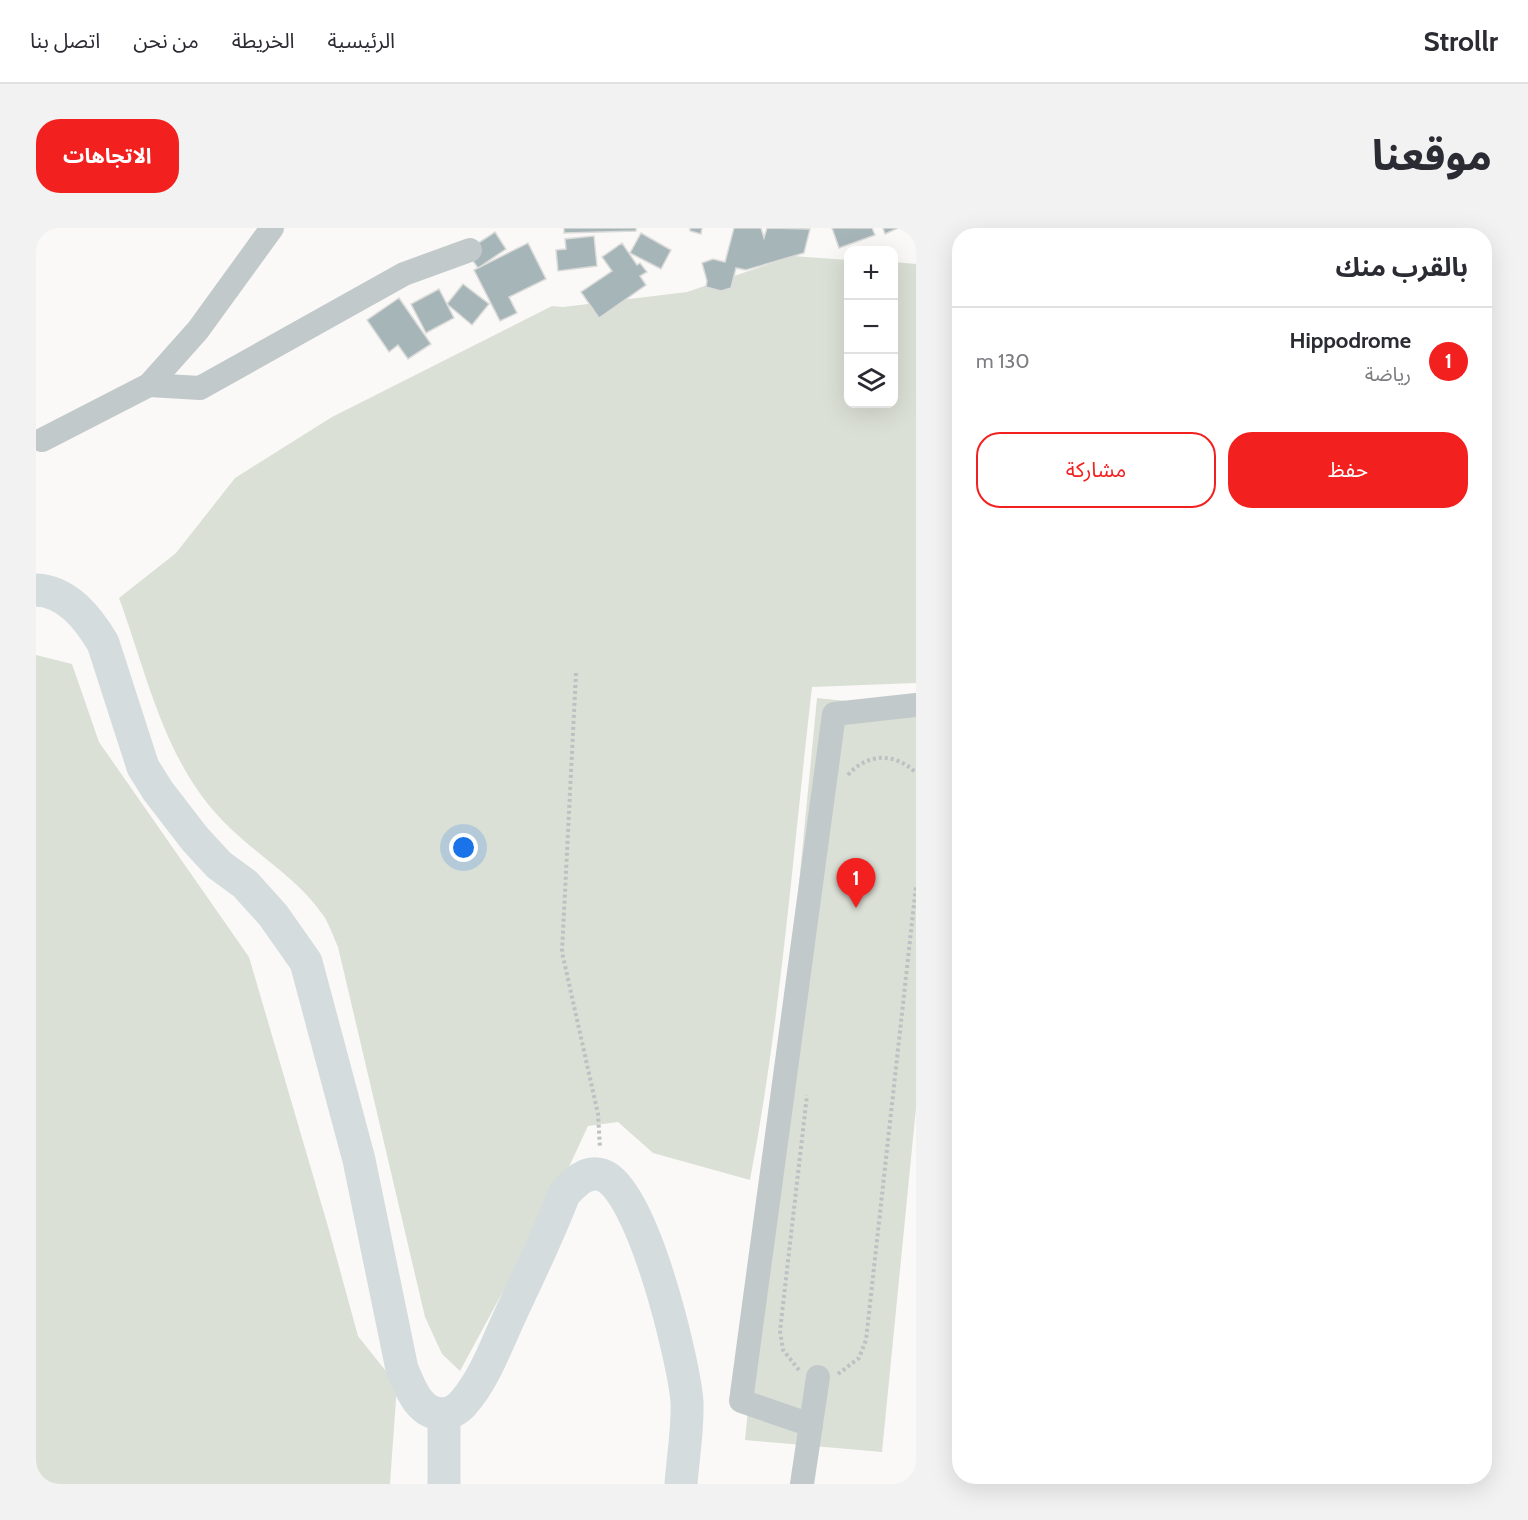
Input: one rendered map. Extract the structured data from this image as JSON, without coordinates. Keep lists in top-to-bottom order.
{
  "page": {
    "header": "Strollr",
    "nav": [
      "الرئيسية",
      "الخريطة",
      "من نحن",
      "اتصل بنا"
    ],
    "title": "موقعنا",
    "buttons": [
      "الاتجاهات",
      ["حفظ", "مشاركة"]
    ],
    "heading": "بالقرب منك",
    "map_buttons": ["+", "−"],
    "list": [
      {
        "mark": "1",
        "name": "Hippodrome",
        "note": "رياضة",
        "value": "130 m"
      }
    ],
    "pins": "1"
  }
}
